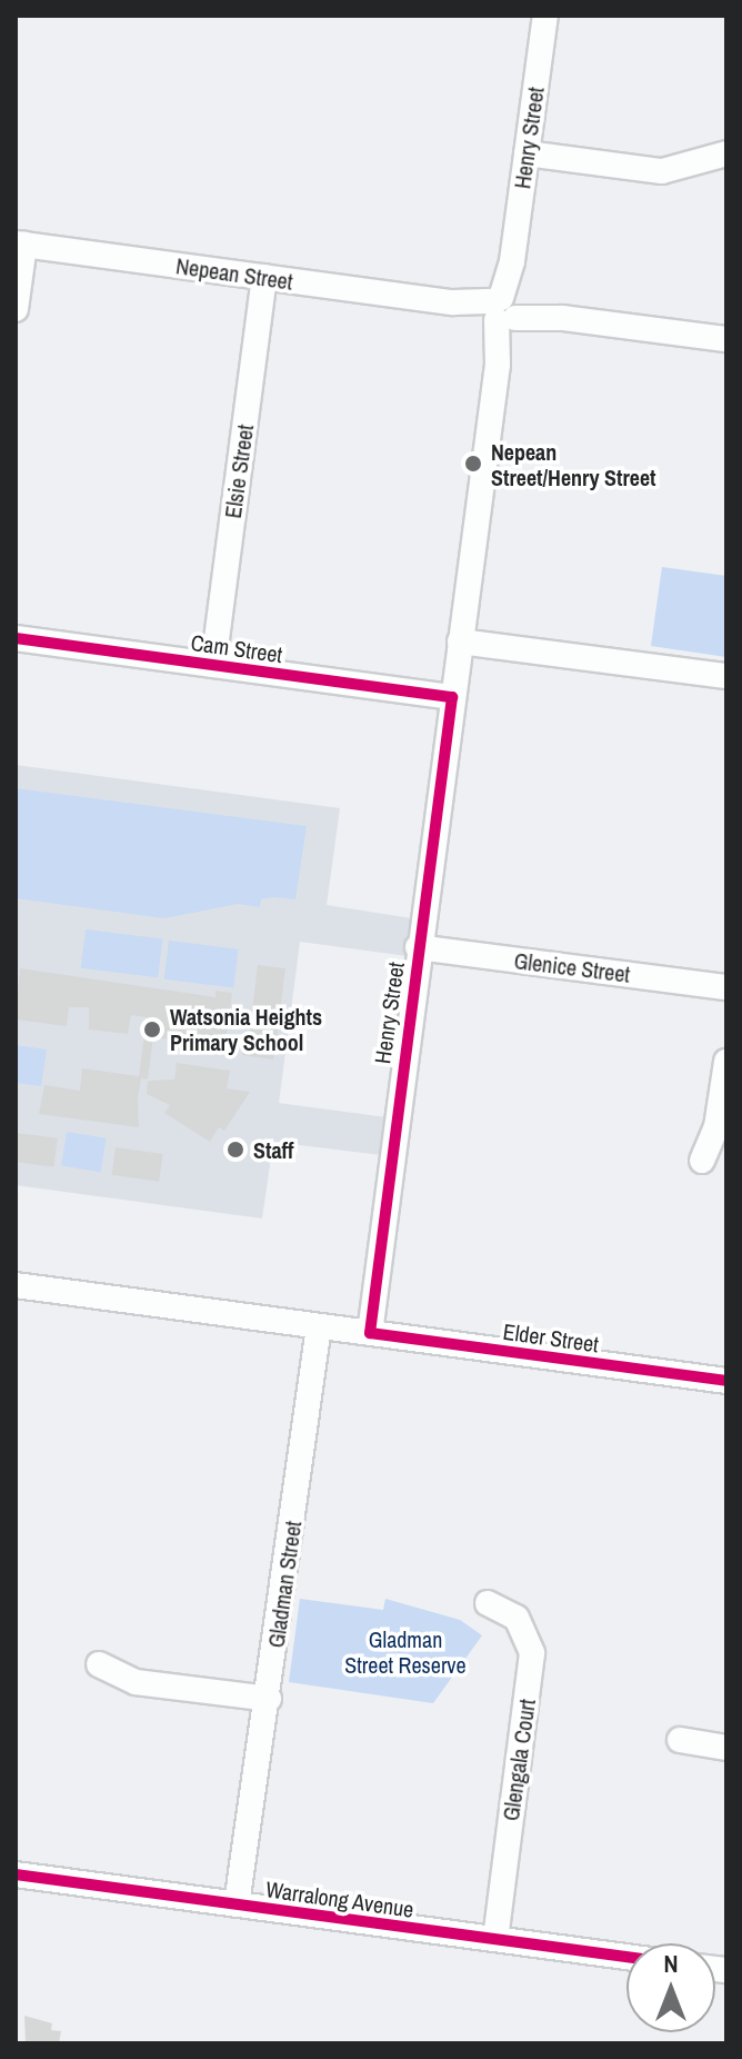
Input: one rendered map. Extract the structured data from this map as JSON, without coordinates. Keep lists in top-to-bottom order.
{
  "streets": {
    "street": [
      "Henry Street",
      "Nepean Street",
      "Elsie Street",
      "Cam Street",
      "Glenice Street",
      "Elder Street",
      "Gladman Street",
      "Glengala Court",
      "Warralong Avenue"
    ]
  },
  "crossings": [
    ["Henry Street", "Nepean Street"],
    ["Henry Street", "Cam Street"],
    ["Henry Street", "Glenice Street"],
    ["Henry Street", "Elder Street"],
    ["Nepean Street", "Elsie Street"],
    ["Elsie Street", "Cam Street"],
    ["Elder Street", "Gladman Street"],
    ["Gladman Street", "Warralong Avenue"],
    ["Glengala Court", "Warralong Avenue"]
  ],
  "parks": ["Gladman Street Reserve"],
  "places": ["Nepean Street/Henry Street", "Watsonia Heights Primary School", "Staff"],
  "north": "top"
}
